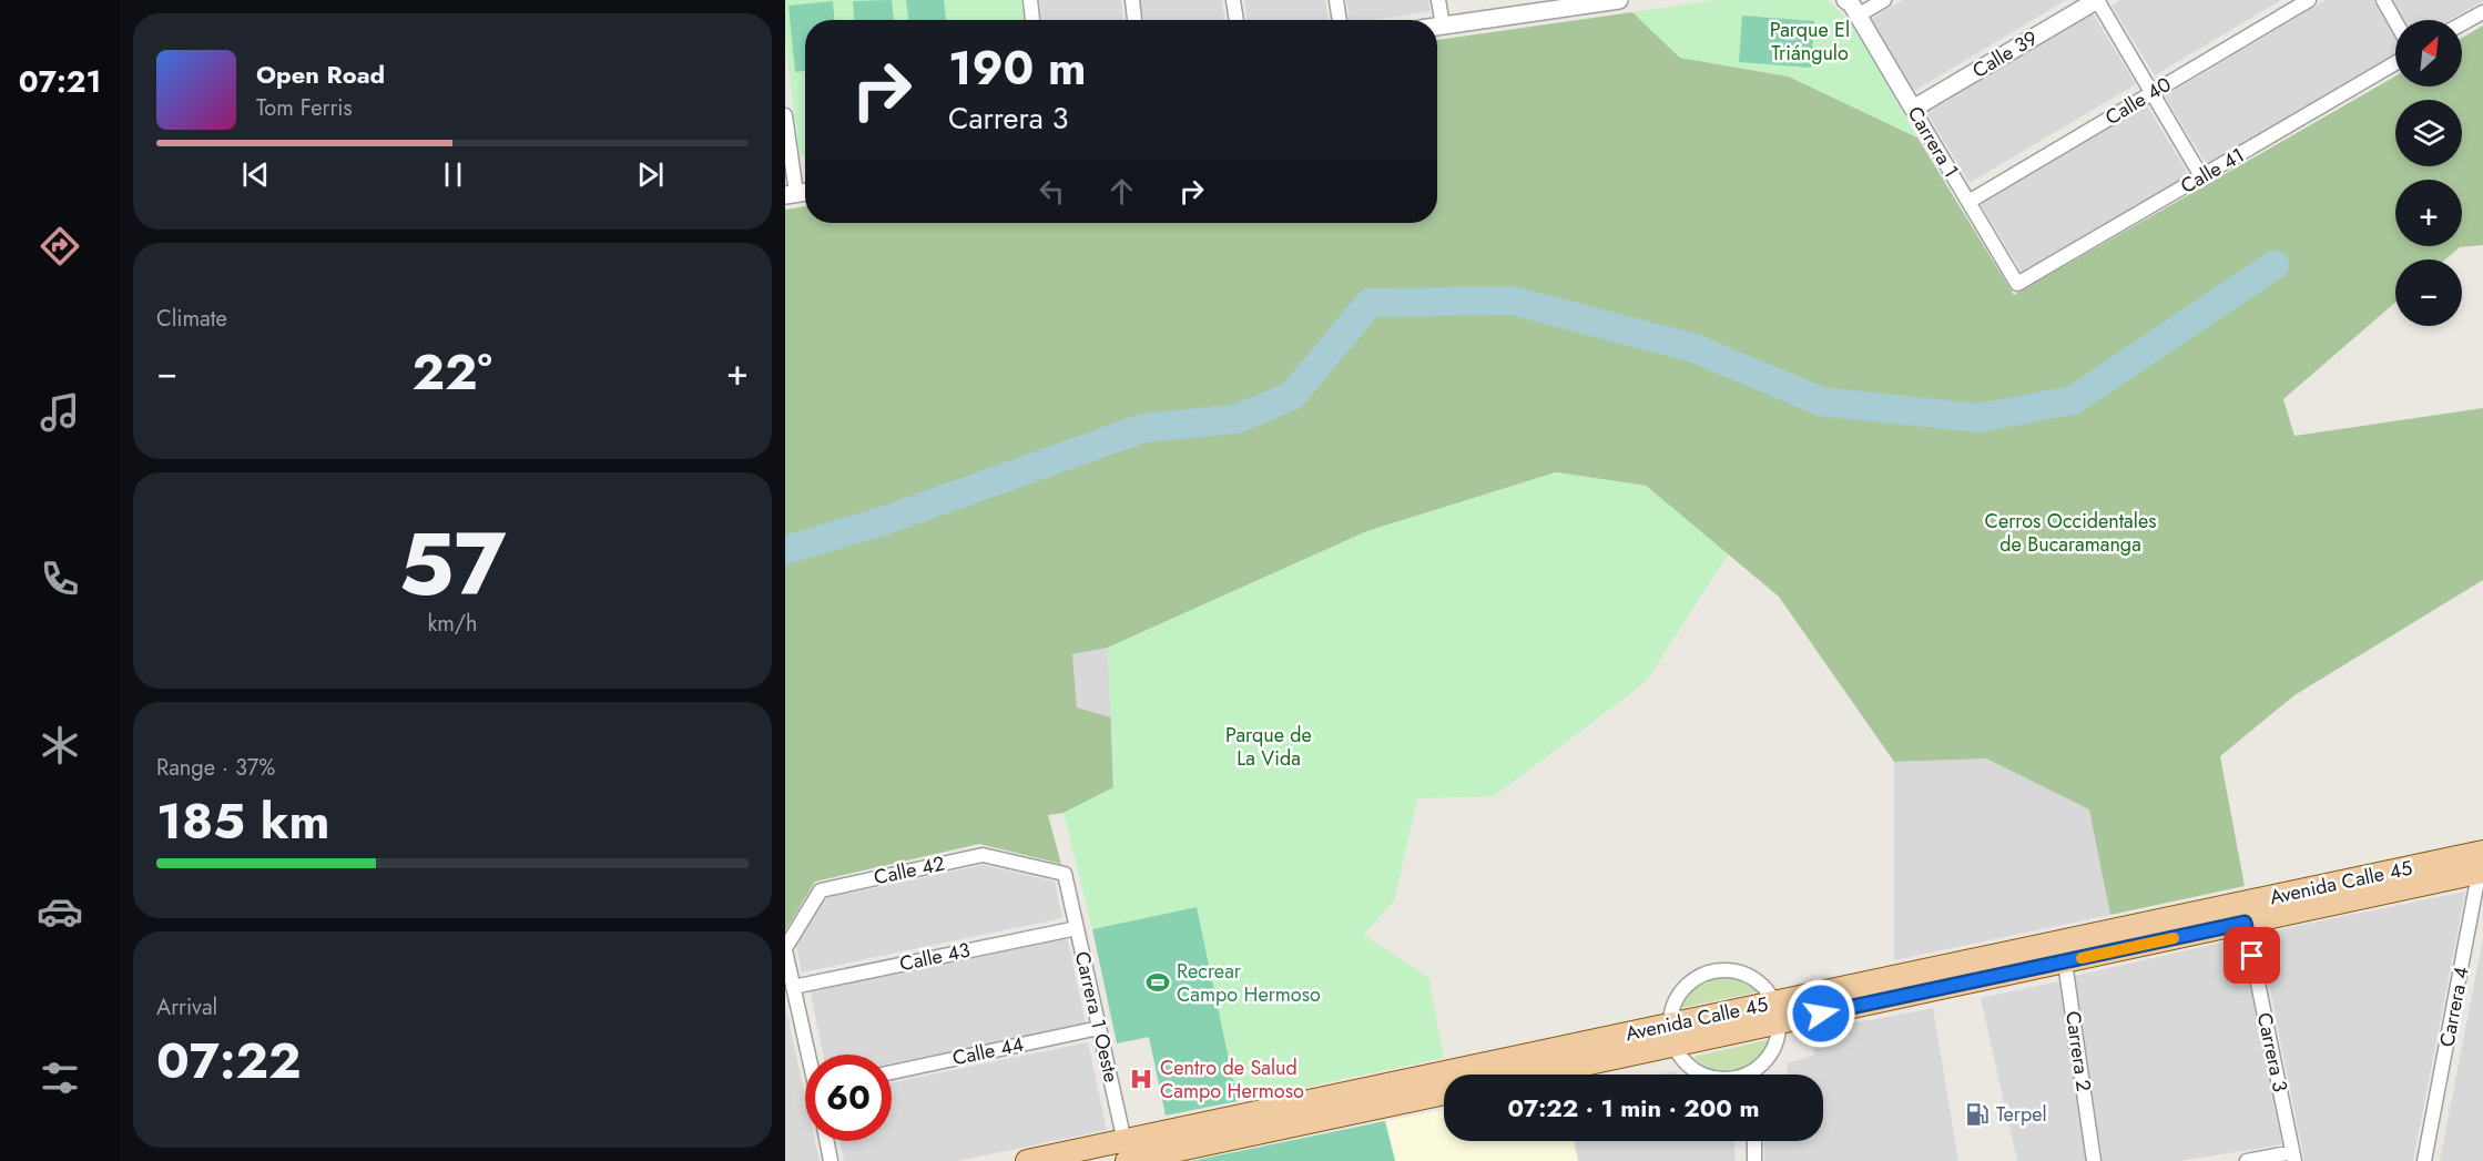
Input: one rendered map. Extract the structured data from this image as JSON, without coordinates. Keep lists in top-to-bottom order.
{
  "streets": {
    "main road": ["Avenida Calle 45"],
    "street": [
      "Calle 39",
      "Calle 40",
      "Carrera 1",
      "Calle 41",
      "Calle 42",
      "Calle 43",
      "Carrera 4",
      "Carrera 1 Oeste",
      "Calle 44",
      "Carrera 2",
      "Carrera 3"
    ]
  },
  "crossings": [
    ["Calle 39", "Carrera 1"],
    ["Calle 40", "Carrera 1"],
    ["Carrera 1", "Calle 41"],
    ["Calle 42", "Carrera 1 Oeste"],
    ["Avenida Calle 45", "Carrera 4"],
    ["Avenida Calle 45", "Carrera 1 Oeste"],
    ["Avenida Calle 45", "Carrera 2"],
    ["Avenida Calle 45", "Carrera 3"],
    ["Calle 43", "Carrera 1 Oeste"],
    ["Carrera 1 Oeste", "Calle 44"]
  ],
  "parks": ["Parque El Triángulo", "Cerros Occidentales de Bucaramanga", "Parque de La Vida"],
  "places": {
    "sports": ["Recrear Campo Hermoso"],
    "hospital": ["Centro de Salud Campo Hermoso"],
    "fuel station": ["Terpel"]
  },
  "north": "top right",
  "page": {
    "tabs": "07:21",
    "map_buttons": ["+", "−"],
    "turn": ["190 m", "Carrera 3"],
    "song": ["Open Road", "Tom Ferris"],
    "tile": [
      "Climate",
      ["57", "km/h"],
      ["Range · 37%", "185 km"],
      ["Arrival", "07:22"]
    ],
    "heat": ["−", "22°", "+"],
    "limit": "60",
    "trip": "07:22 · 1 min · 200 m"
  }
}
